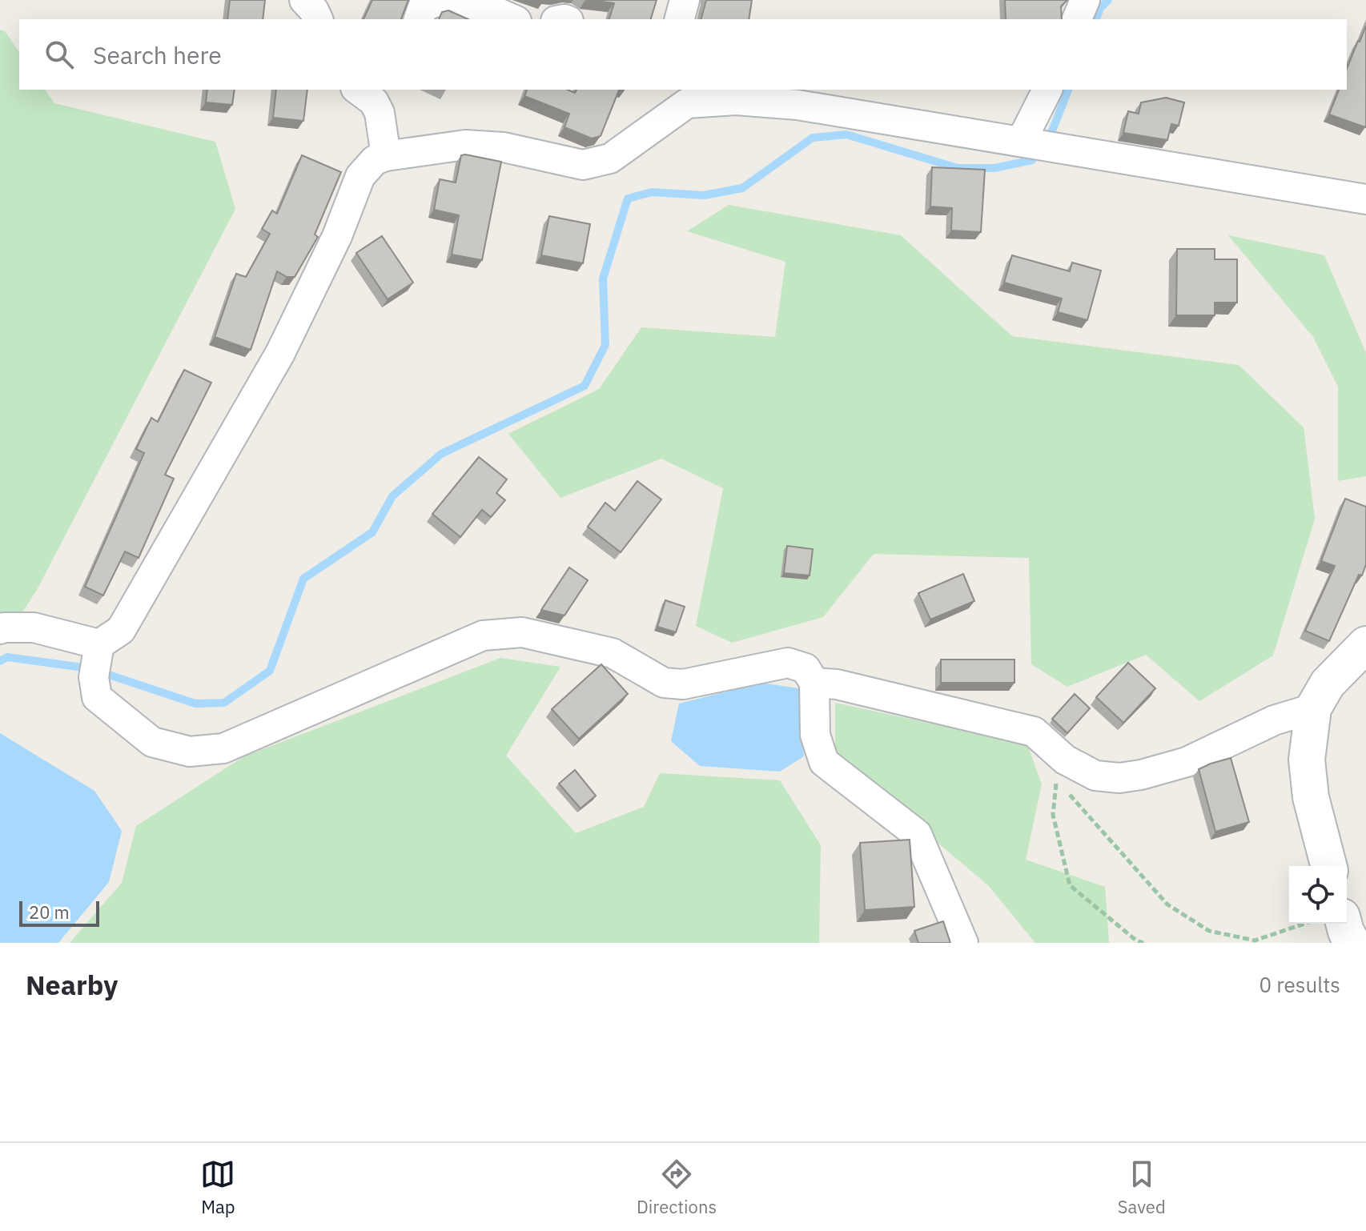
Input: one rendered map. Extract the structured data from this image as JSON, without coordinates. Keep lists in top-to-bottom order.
{
  "scale_bar": "20 m",
  "page": {
    "search": "Search here",
    "scale": "20 m",
    "heading": ["Nearby", "0 results"],
    "nav": ["Map", "Directions", "Saved"]
  }
}
